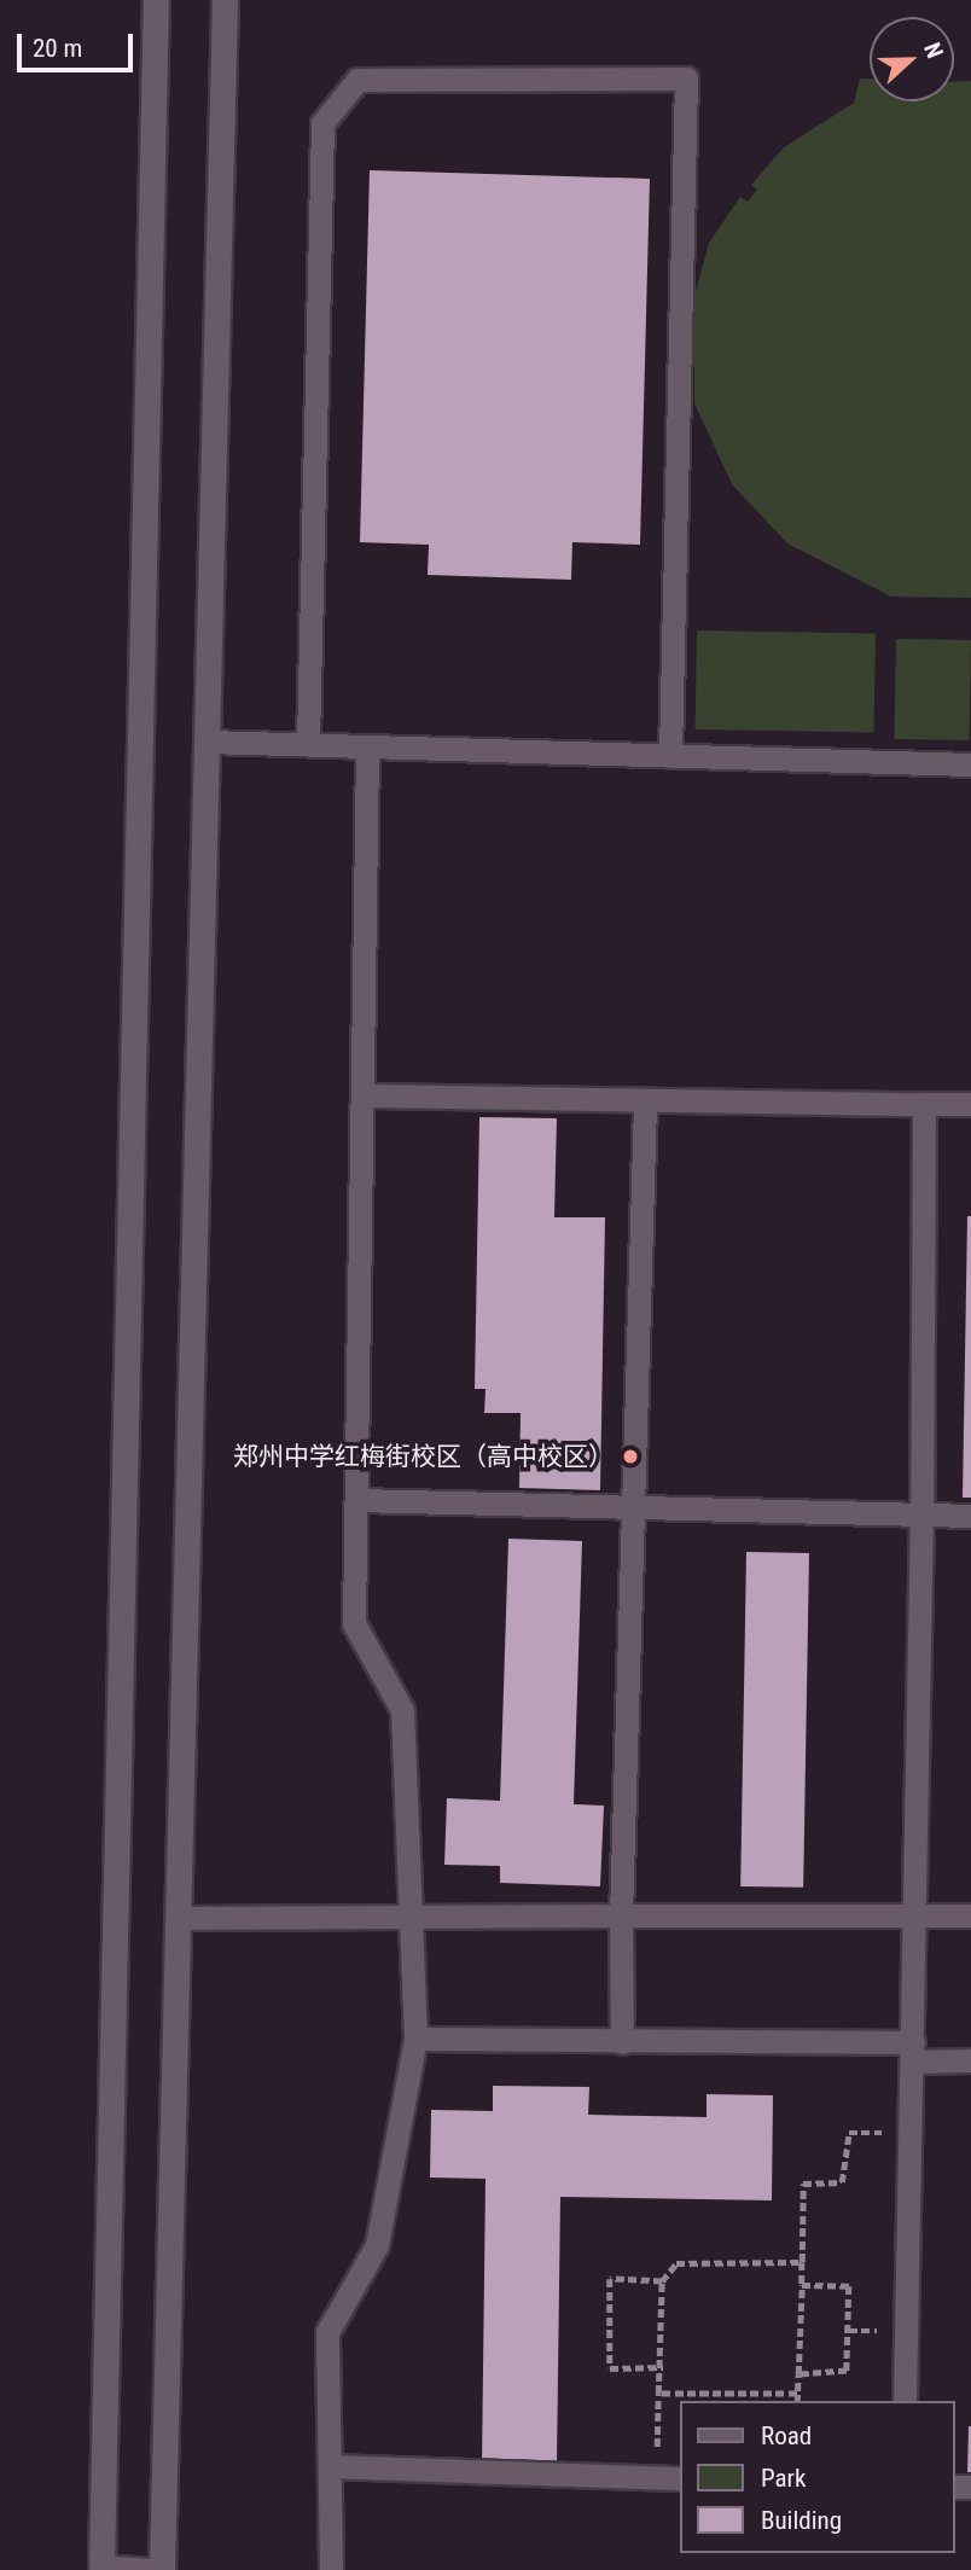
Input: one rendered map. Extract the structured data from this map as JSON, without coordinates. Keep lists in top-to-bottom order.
{
  "places": ["郑州中学红梅街校区（高中校区）"],
  "legend": ["Road", "Park", "Building"],
  "scale_bar": "20 m",
  "north": "right"
}
